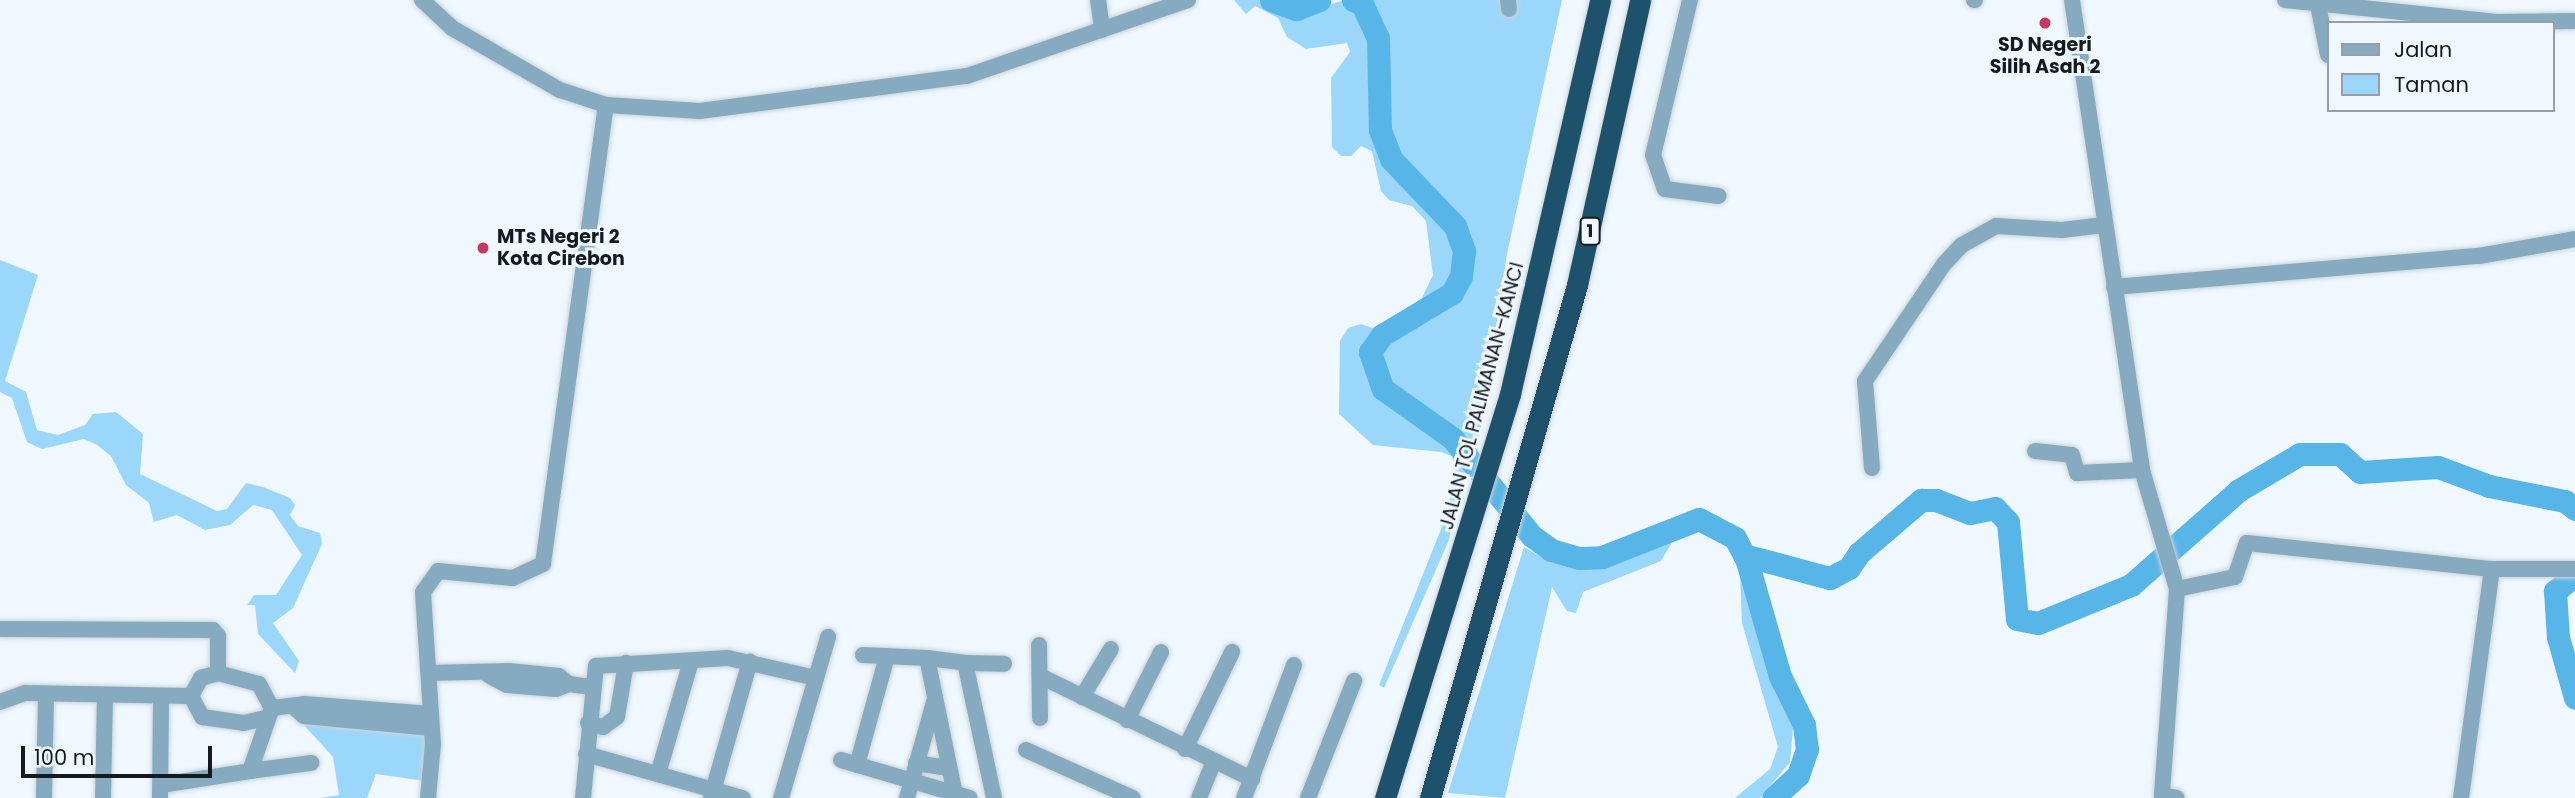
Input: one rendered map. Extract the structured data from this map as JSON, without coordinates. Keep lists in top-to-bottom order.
{
  "streets": {
    "highway": ["1", "JALAN TOL PALIMANAN–KANCI"]
  },
  "places": ["SD Negeri Silih Asah 2", "MTs Negeri 2 Kota Cirebon"],
  "legend": ["Jalan", "Taman"],
  "scale_bar": "100 m"
}
